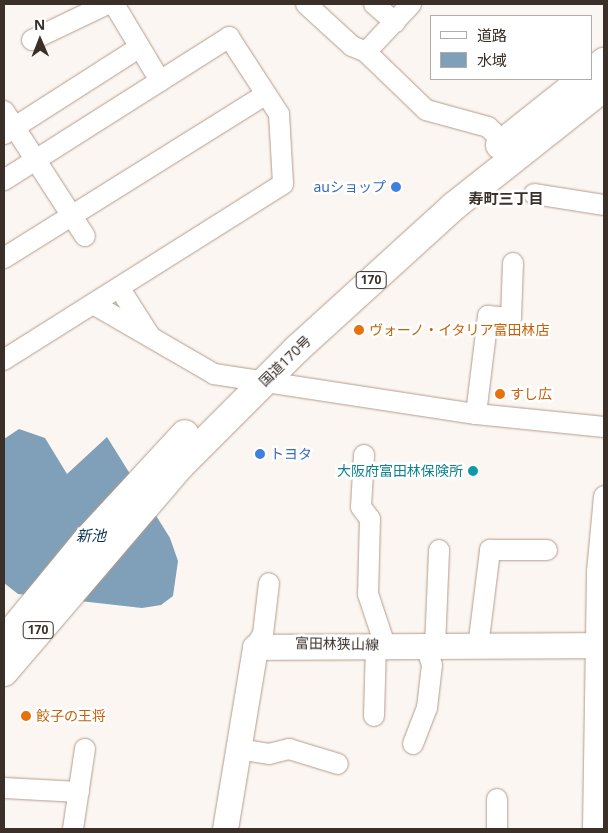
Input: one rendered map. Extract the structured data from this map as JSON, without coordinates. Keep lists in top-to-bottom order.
{
  "streets": {
    "highway": ["170", "国道170号"],
    "main road": ["富田林狭山線"]
  },
  "districts": ["寿町三丁目"],
  "water": ["新池"],
  "places": [
    "auショップ",
    "ヴォーノ・イタリア富田林店",
    "すし広",
    "トヨタ",
    "大阪府富田林保険所",
    "餃子の王将"
  ],
  "legend": ["道路", "水域"],
  "north": "top"
}
